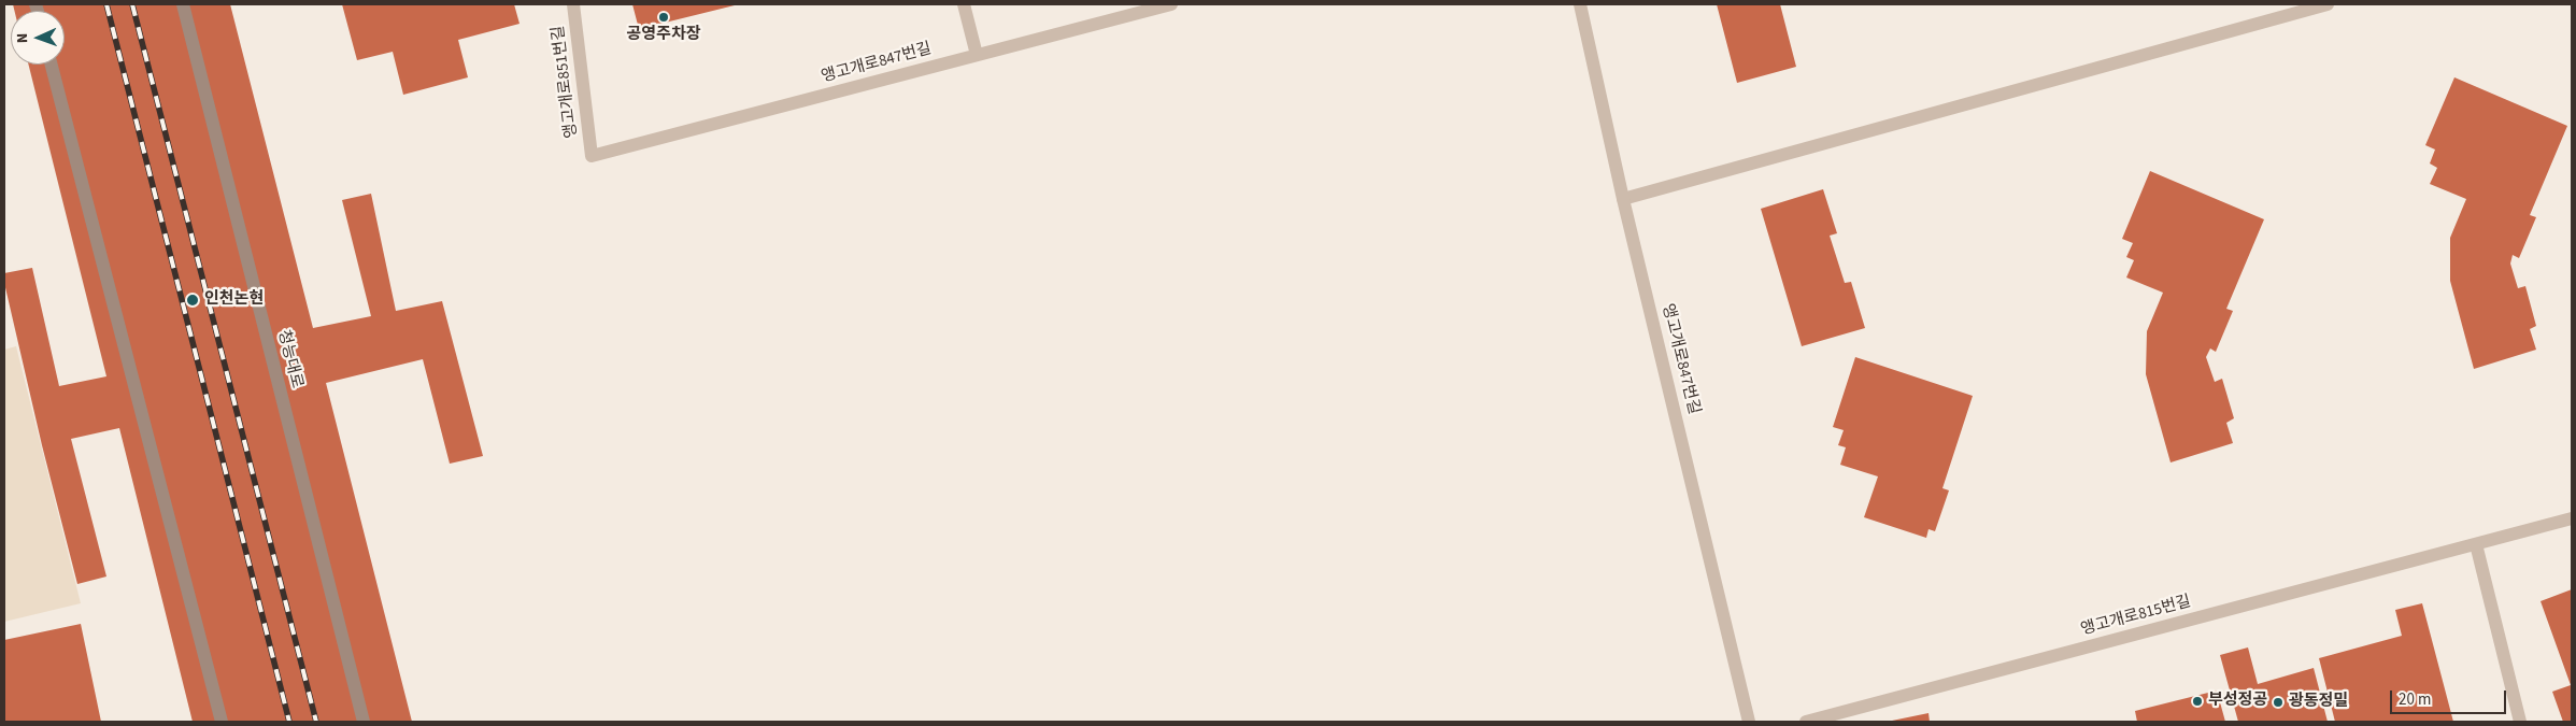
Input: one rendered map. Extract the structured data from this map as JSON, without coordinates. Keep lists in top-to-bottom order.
{
  "streets": {
    "main road": ["청능대로"],
    "street": ["앵고개로847번길", "앵고개로851번길", "앵고개로815번길"]
  },
  "crossings": [
    ["앵고개로847번길", "앵고개로851번길"]
  ],
  "places": [
    "공영주차장",
    "인천논현",
    "부성정공",
    "광동정밀"
  ],
  "scale_bar": "20 m",
  "north": "left"
}
